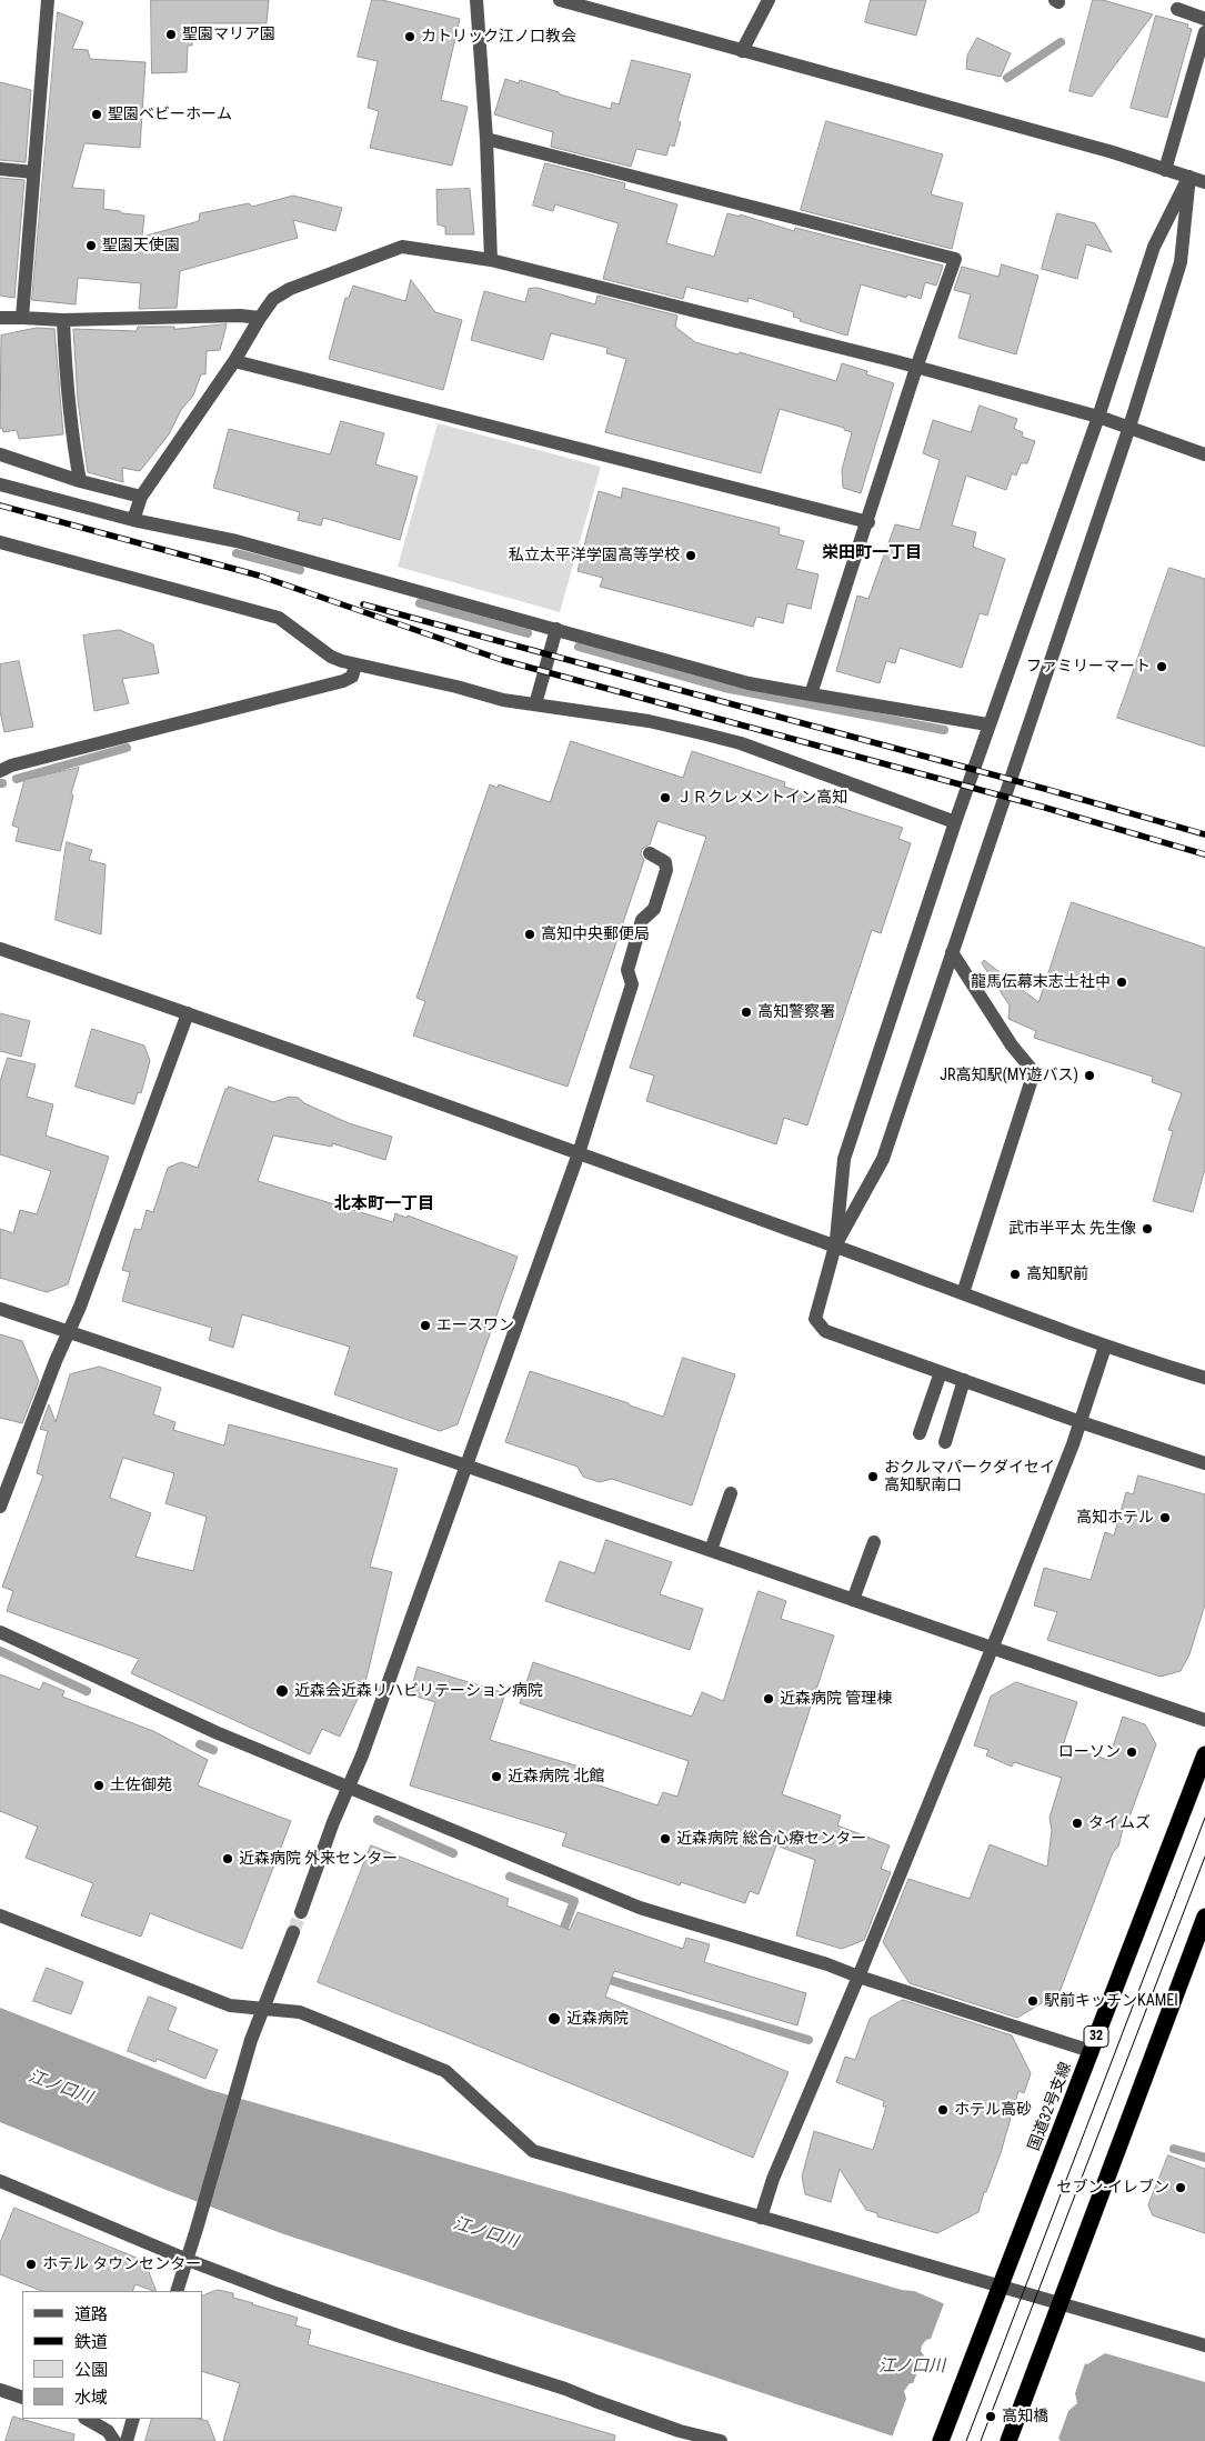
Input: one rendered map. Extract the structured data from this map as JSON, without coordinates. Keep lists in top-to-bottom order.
{
  "streets": {
    "highway": ["32", "国道32号支線"]
  },
  "districts": ["栄田町一丁目", "北本町一丁目"],
  "water": ["江ノ口川"],
  "places": [
    "聖園マリア園",
    "カトリック江ノ口教会",
    "聖園ベビーホーム",
    "聖園天使園",
    "私立太平洋学園高等学校",
    "ファミリーマート",
    "ＪＲクレメントイン高知",
    "高知中央郵便局",
    "龍馬伝幕末志士社中",
    "高知警察署",
    "JR高知駅(MY遊バス)",
    "武市半平太 先生像",
    "高知駅前",
    "エースワン",
    "おクルマパークダイセイ 高知駅南口",
    "高知ホテル",
    "近森会近森リハビリテーション病院",
    "近森病院 管理棟",
    "ローソン",
    "近森病院 北館",
    "土佐御苑",
    "タイムズ",
    "近森病院 総合心療センター",
    "近森病院 外来センター",
    "駅前キッチンKAMEI",
    "近森病院",
    "ホテル高砂",
    "セブン-イレブン",
    "ホテル タウンセンター",
    "高知橋"
  ],
  "legend": [
    "道路",
    "鉄道",
    "公園",
    "水域"
  ]
}
